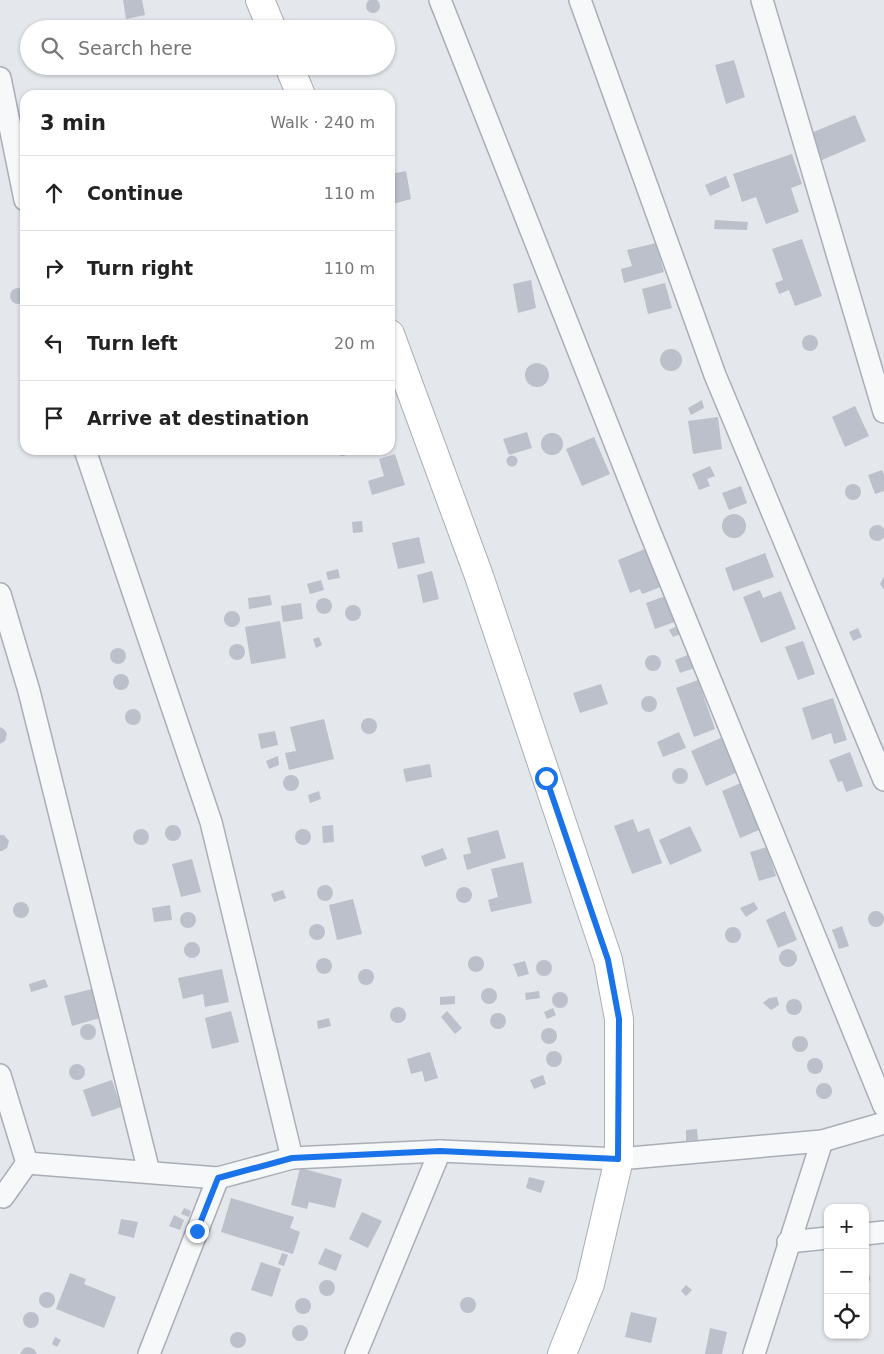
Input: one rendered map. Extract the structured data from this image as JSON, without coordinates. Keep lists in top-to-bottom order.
{
  "page": {
    "search": "Search here",
    "heading": ["3 min", "Walk · 240 m"],
    "list": [
      ["Continue", "110 m"],
      ["Turn right", "110 m"],
      ["Turn left", "20 m"],
      "Arrive at destination"
    ],
    "map_buttons": ["+", "−"]
  }
}
